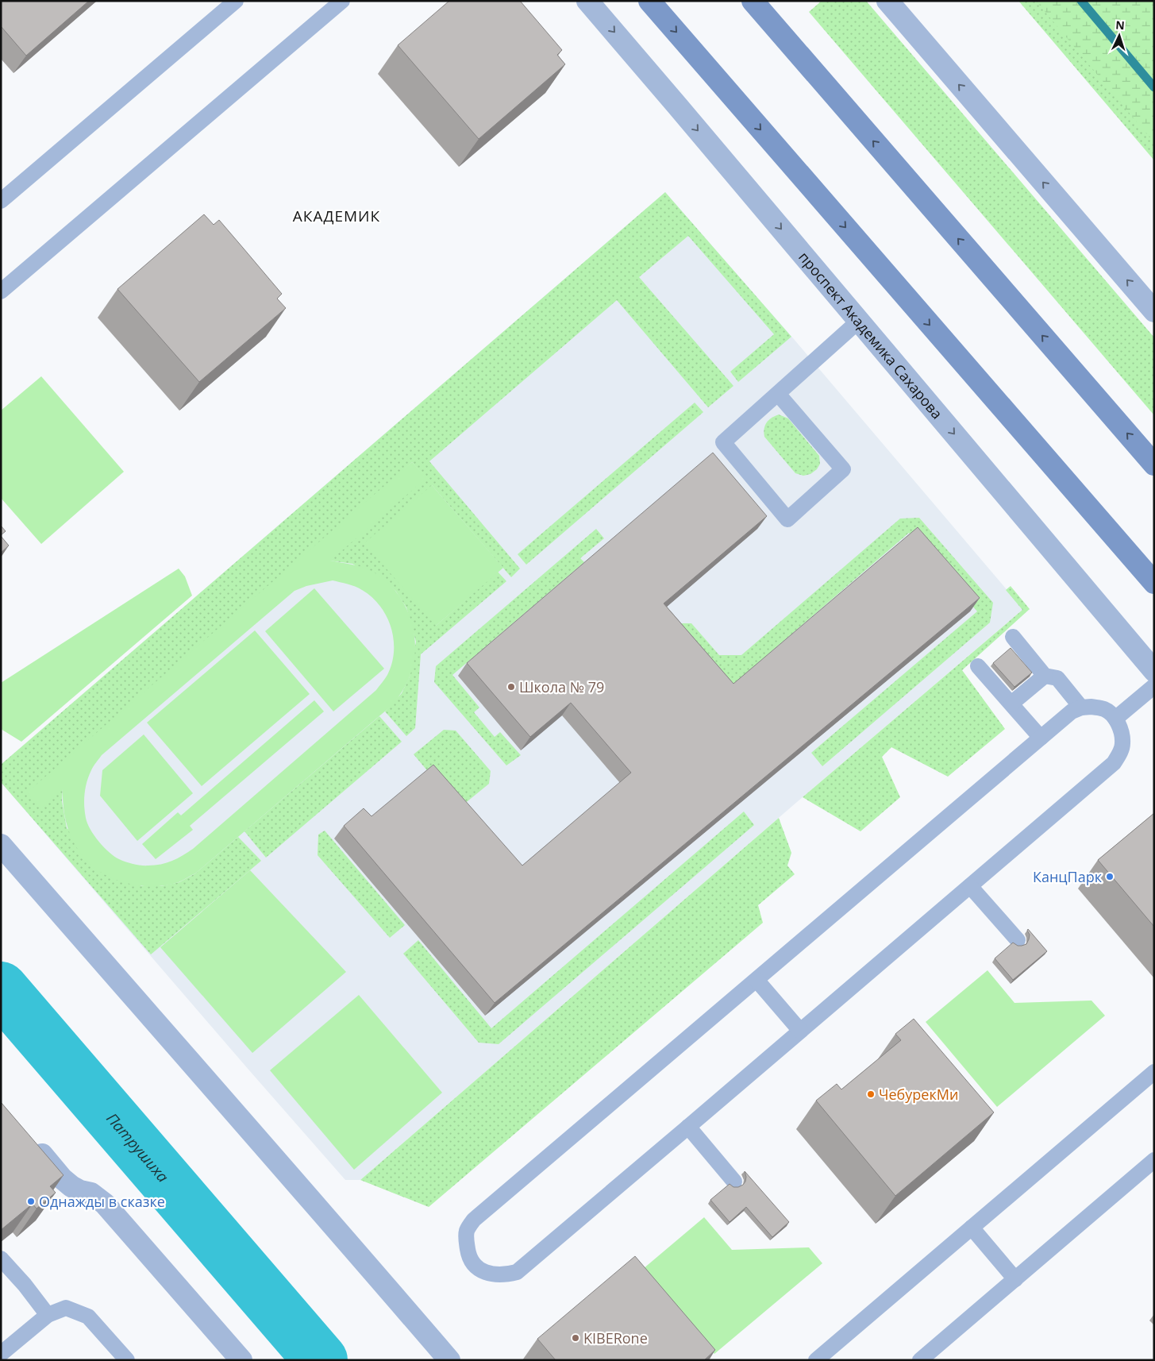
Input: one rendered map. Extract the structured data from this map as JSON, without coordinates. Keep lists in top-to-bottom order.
{
  "streets": {
    "street": ["проспект Академика Сахарова"]
  },
  "districts": ["АКАДЕМИК"],
  "water": ["Патрушиха"],
  "places": [
    "Школа № 79",
    "КанцПарк",
    "ЧебурекМи",
    "Однажды в сказке",
    "KIBERone"
  ],
  "north": "top"
}
